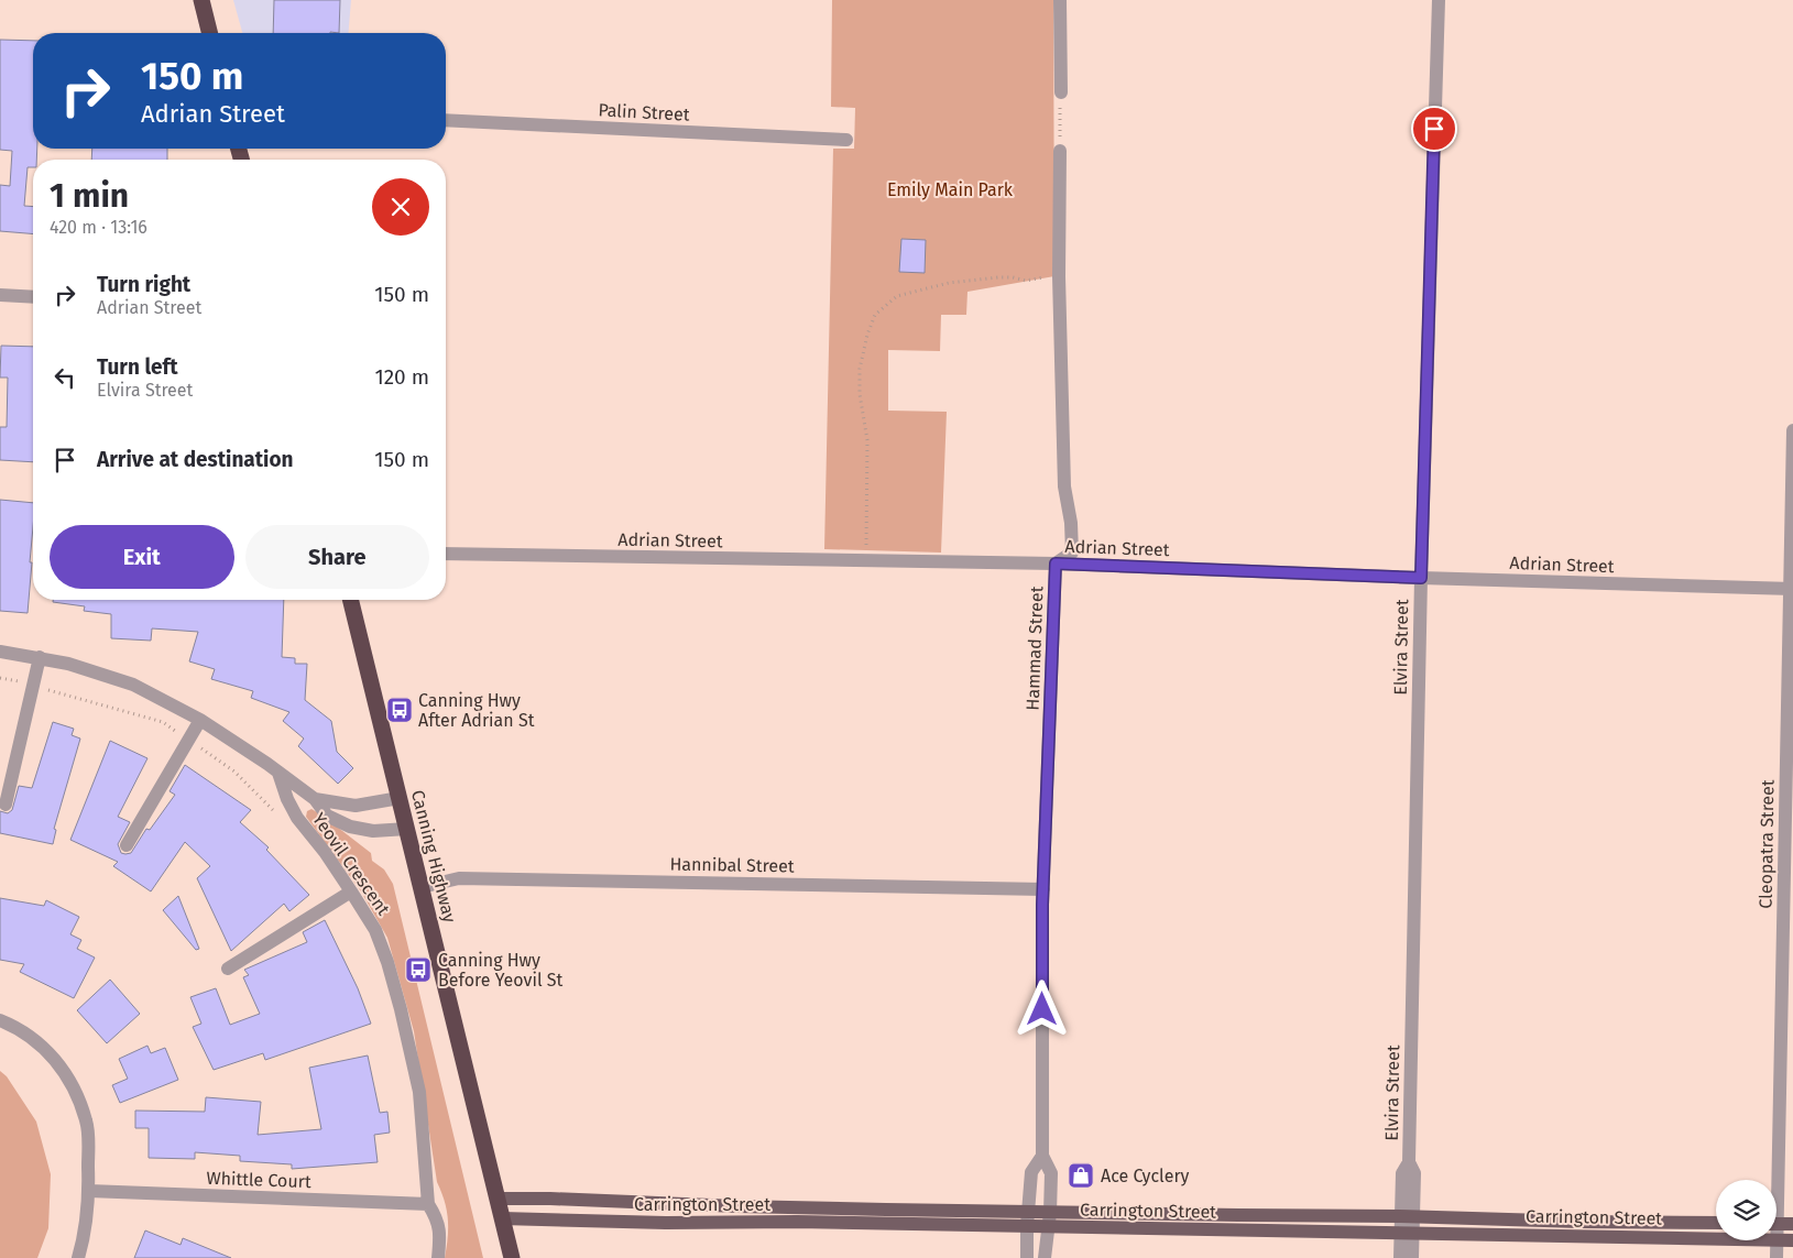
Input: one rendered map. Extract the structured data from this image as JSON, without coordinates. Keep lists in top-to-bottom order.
{
  "streets": {
    "highway": ["Canning Highway"],
    "main road": ["Carrington Street"],
    "street": [
      "Palin Street",
      "Adrian Street",
      "Elvira Street",
      "Hammad Street",
      "Cleopatra Street",
      "Yeovil Crescent",
      "Hannibal Street",
      "Whittle Court"
    ]
  },
  "crossings": [
    ["Adrian Street", "Elvira Street"],
    ["Adrian Street", "Hammad Street"],
    ["Adrian Street", "Cleopatra Street"],
    ["Elvira Street", "Carrington Street"],
    ["Hammad Street", "Hannibal Street"],
    ["Hammad Street", "Carrington Street"],
    ["Canning Highway", "Yeovil Crescent"],
    ["Canning Highway", "Hannibal Street"],
    ["Canning Highway", "Carrington Street"],
    ["Yeovil Crescent", "Whittle Court"]
  ],
  "parks": ["Emily Main Park"],
  "places": {
    "bus stop": ["Canning Hwy After Adrian St", "Canning Hwy Before Yeovil St"],
    "shop": ["Ace Cyclery"]
  },
  "page": {
    "turn": ["150 m", "Adrian Street"],
    "heading": ["1 min", "420 m · 13:16"],
    "list": [
      {
        "name": "Turn right",
        "note": "Adrian Street",
        "value": "150 m"
      },
      {
        "name": "Turn left",
        "note": "Elvira Street",
        "value": "120 m"
      },
      {
        "name": "Arrive at destination",
        "value": "150 m"
      }
    ],
    "buttons": ["Exit", "Share"]
  }
}
